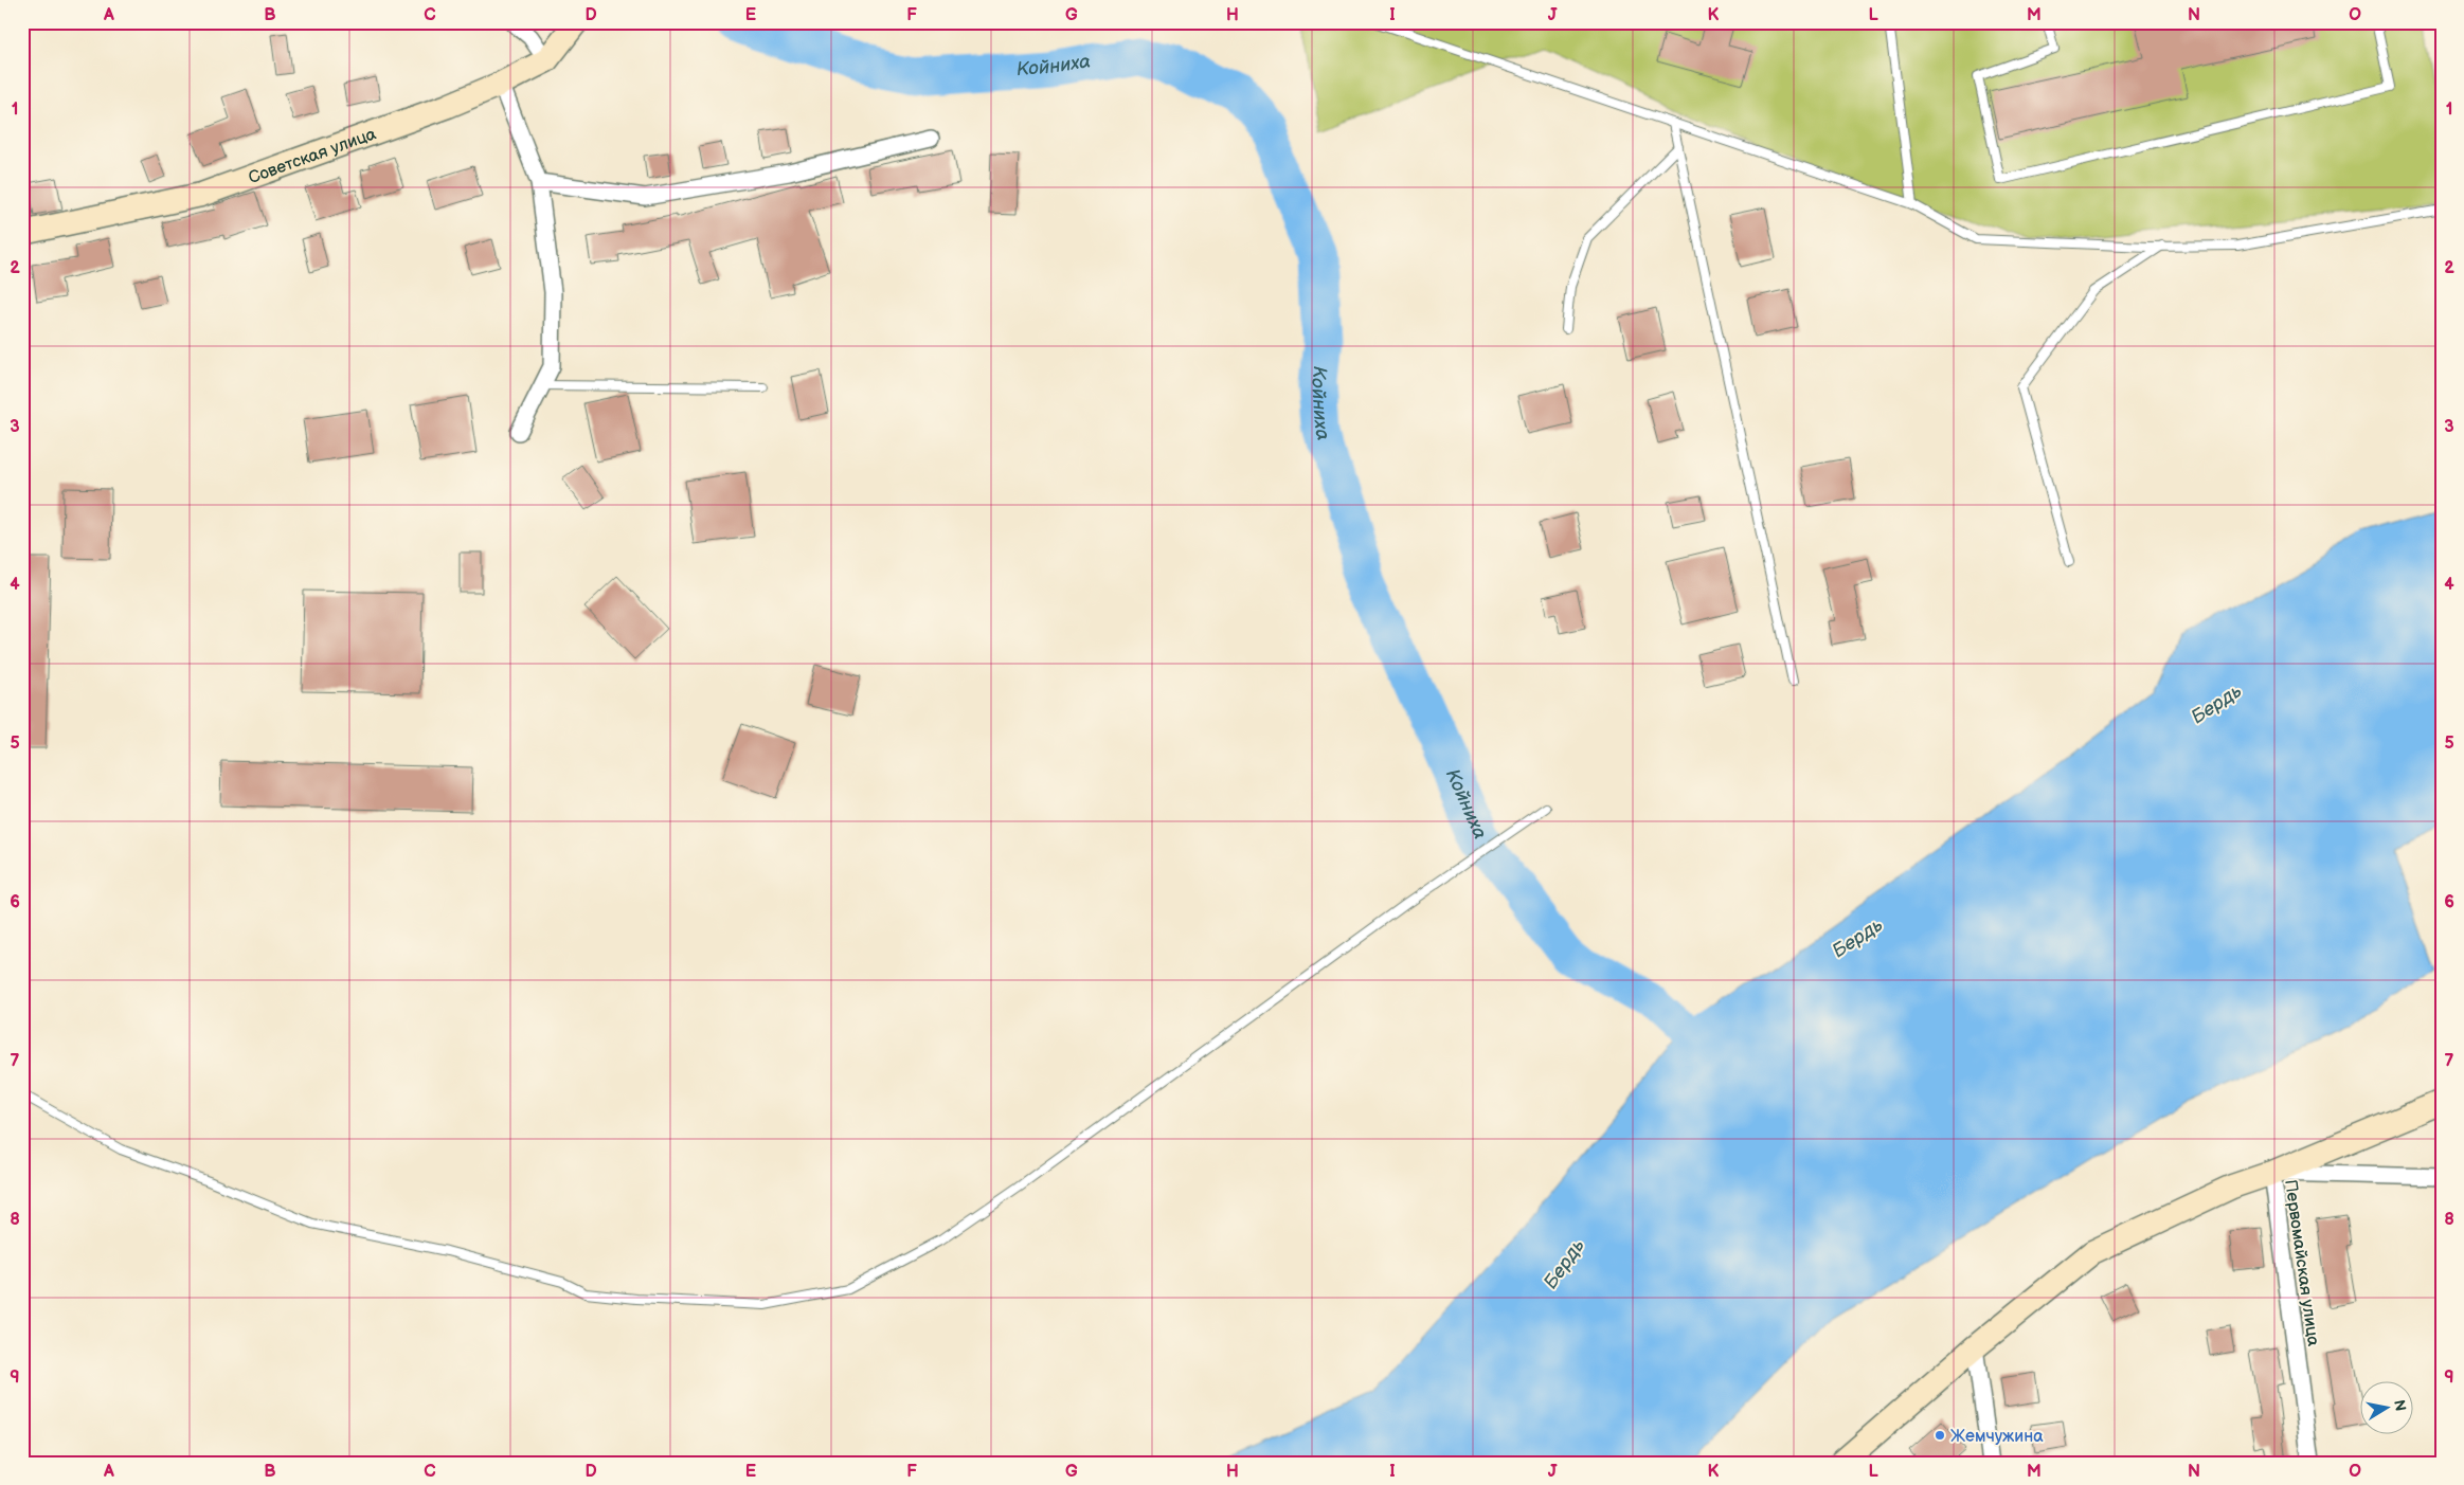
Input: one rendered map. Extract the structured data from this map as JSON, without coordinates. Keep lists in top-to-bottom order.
{
  "streets": {
    "street": ["Советская улица", "Первомайская улица"]
  },
  "water": ["Койниха", "Бердь"],
  "places": ["Жемчужина"],
  "north": "right",
  "grid": {
    "columns": [
      "A",
      "B",
      "C",
      "D",
      "E",
      "F",
      "G",
      "H",
      "I",
      "J",
      "K",
      "L",
      "M",
      "N",
      "O"
    ],
    "rows": [
      "1",
      "2",
      "3",
      "4",
      "5",
      "6",
      "7",
      "8",
      "9"
    ]
  }
}
